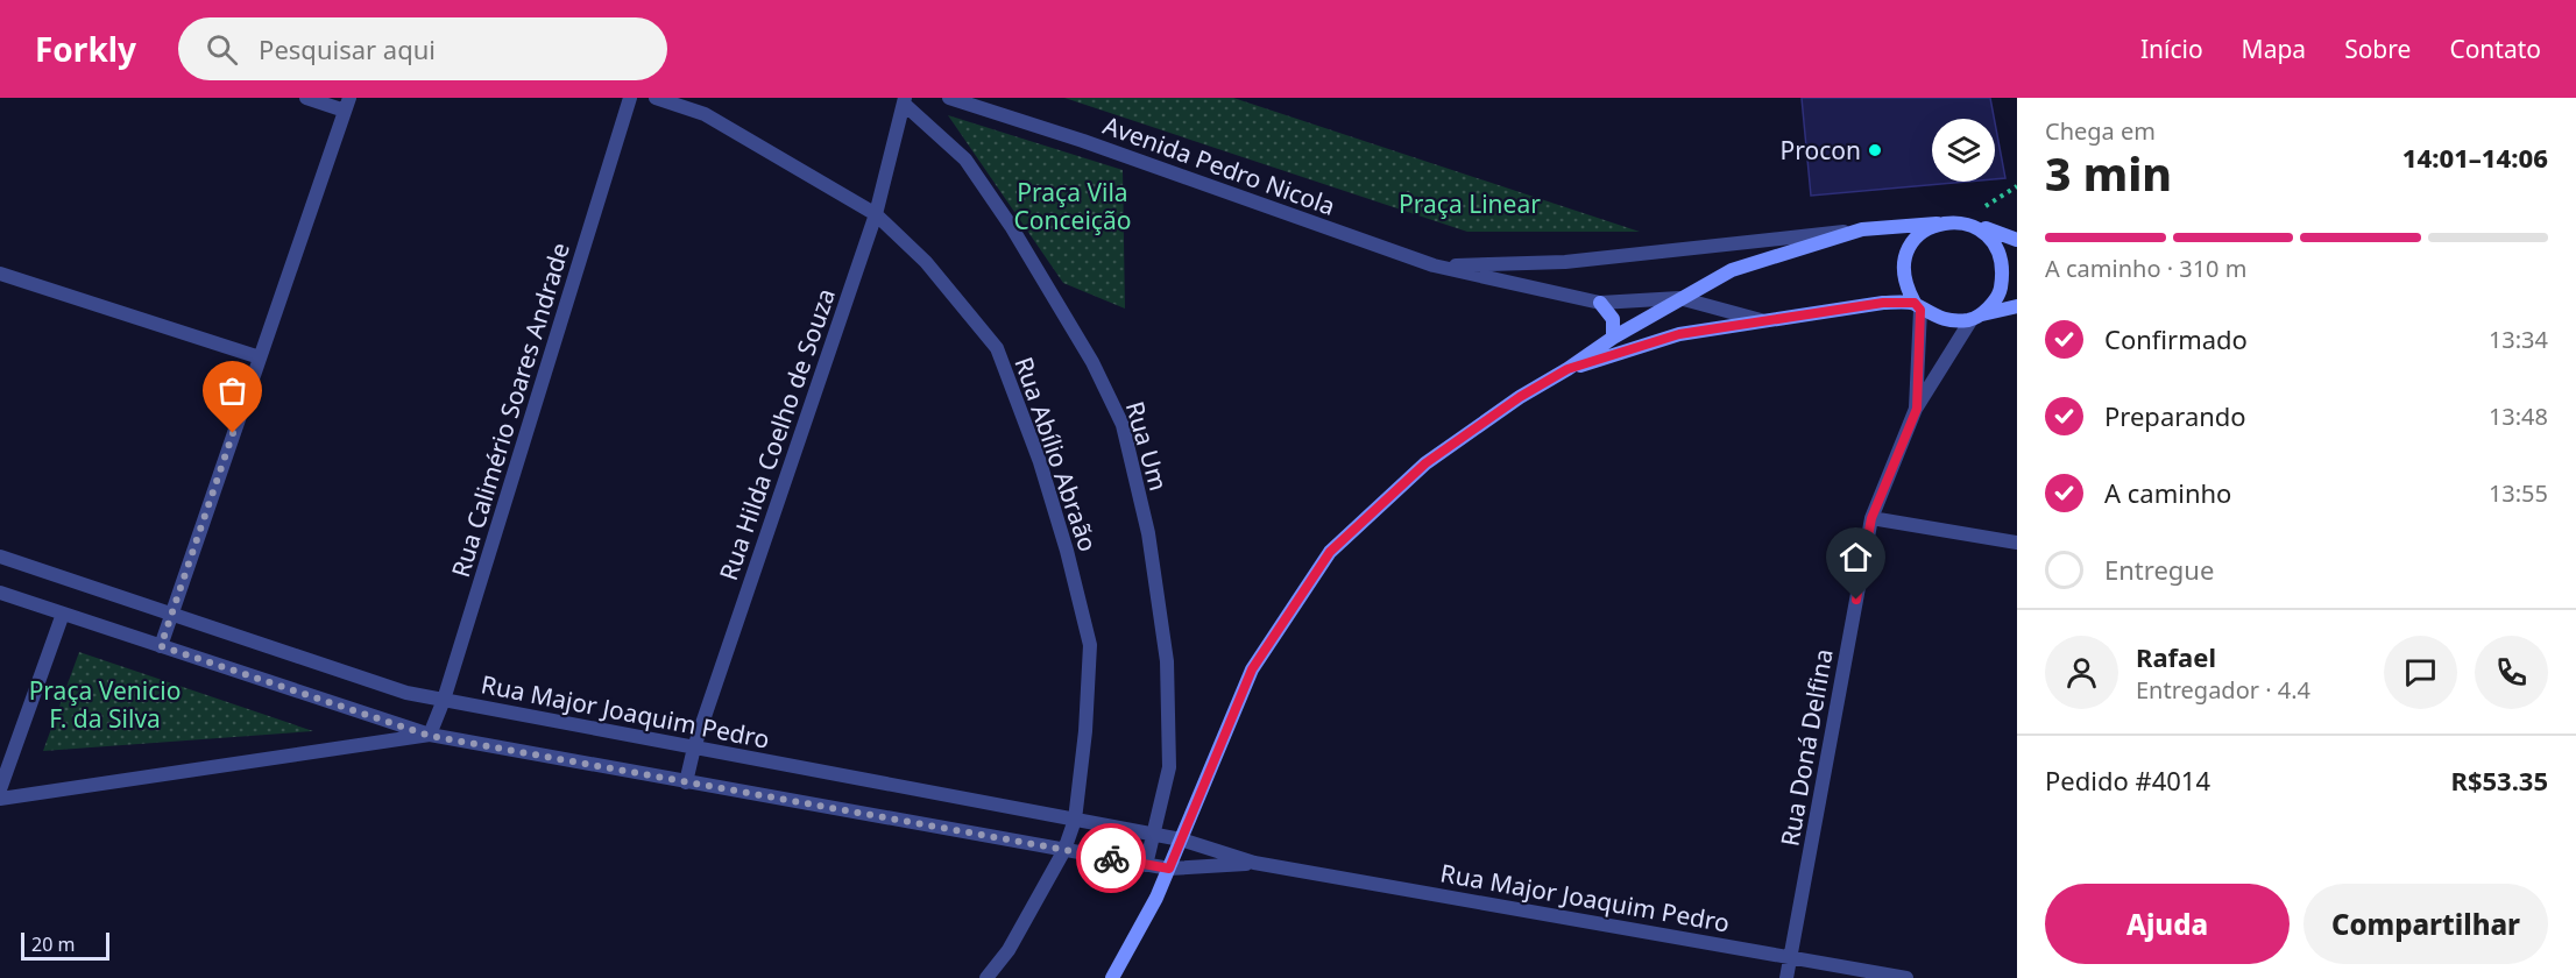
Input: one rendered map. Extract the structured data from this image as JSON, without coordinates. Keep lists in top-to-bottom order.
{
  "streets": {
    "street": [
      "Avenida Pedro Nicola",
      "Rua Calimério Soares Andrade",
      "Rua Hilda Coelho de Souza",
      "Rua Um",
      "Rua Abílio Abraão",
      "Rua Major Joaquim Pedro",
      "Rua Doná Delfina"
    ]
  },
  "crossings": [
    ["Rua Calimério Soares Andrade", "Rua Major Joaquim Pedro"],
    ["Rua Hilda Coelho de Souza", "Rua Um"],
    ["Rua Hilda Coelho de Souza", "Rua Abílio Abraão"],
    ["Rua Hilda Coelho de Souza", "Rua Major Joaquim Pedro"],
    ["Rua Um", "Rua Major Joaquim Pedro"],
    ["Rua Abílio Abraão", "Rua Major Joaquim Pedro"],
    ["Rua Major Joaquim Pedro", "Rua Doná Delfina"]
  ],
  "parks": ["Praça Vila Conceição", "Praça Linear", "Praça Venicio F. da Silva"],
  "places": ["Procon"],
  "scale_bar": "20 m",
  "page": {
    "header": "Forkly",
    "search": "Pesquisar aqui",
    "nav": [
      "Início",
      "Mapa",
      "Sobre",
      "Contato"
    ],
    "heading": ["3 min", "Chega em", "14:01–14:06"],
    "panel": [
      "Rafael",
      "Entregador · 4.4",
      "Pedido #4014",
      "R$53.35"
    ],
    "bar": "A caminho · 310 m",
    "list": [
      ["Confirmado", "13:34"],
      ["Preparando", "13:48"],
      ["A caminho", "13:55"],
      "Entregue"
    ],
    "buttons": ["Ajuda", "Compartilhar"],
    "scale": "20 m"
  }
}
